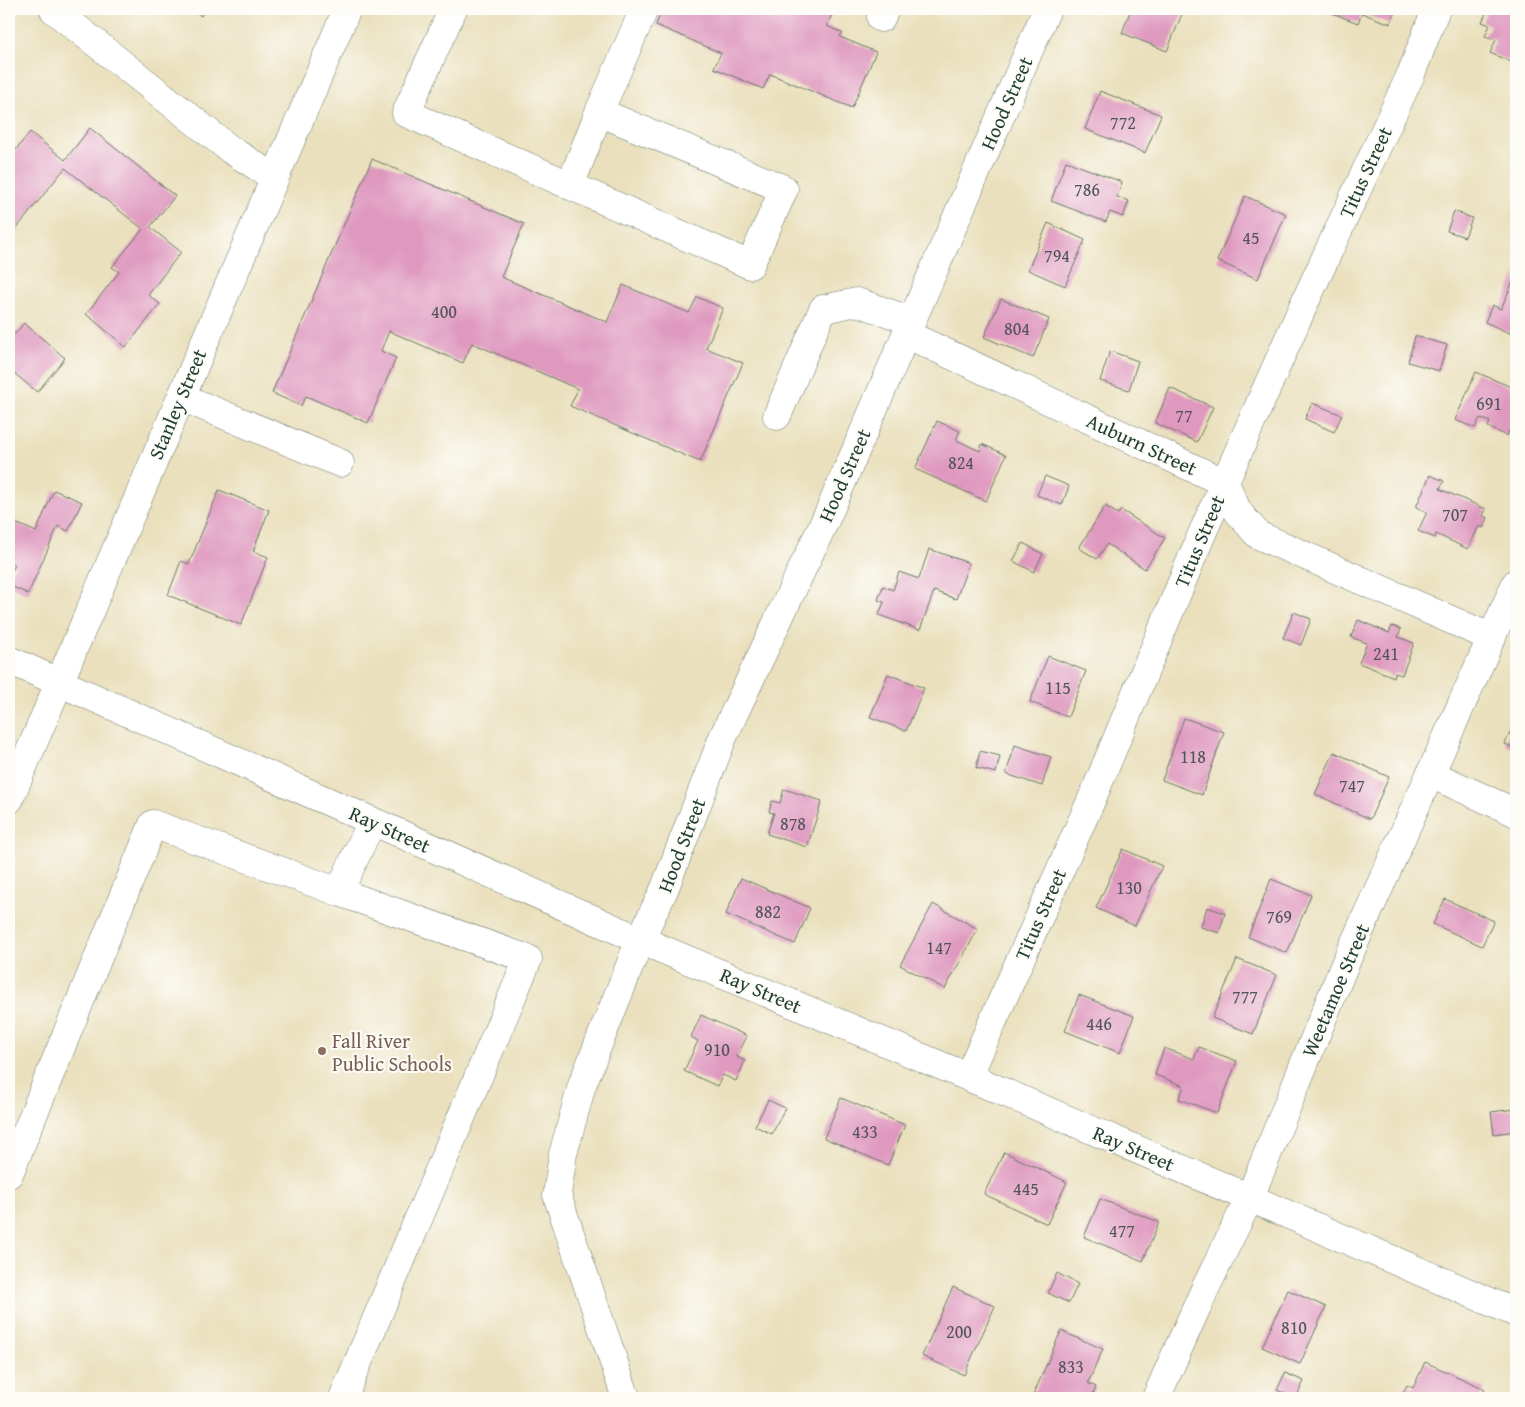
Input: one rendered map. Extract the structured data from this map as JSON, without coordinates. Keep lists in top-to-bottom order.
{
  "streets": {
    "street": [
      "Hood Street",
      "Titus Street",
      "Stanley Street",
      "Auburn Street",
      "Ray Street",
      "Weetamoe Street"
    ]
  },
  "crossings": [
    ["Hood Street", "Auburn Street"],
    ["Hood Street", "Ray Street"],
    ["Titus Street", "Auburn Street"],
    ["Titus Street", "Ray Street"],
    ["Stanley Street", "Ray Street"],
    ["Ray Street", "Weetamoe Street"]
  ],
  "places": ["Fall River Public Schools"],
  "house_numbers": [
    "772",
    "786",
    "45",
    "794",
    "400",
    "804",
    "691",
    "77",
    "824",
    "707",
    "241",
    "115",
    "118",
    "747",
    "878",
    "130",
    "882",
    "769",
    "147",
    "777",
    "446",
    "910",
    "433",
    "445",
    "477",
    "810",
    "200",
    "833"
  ]
}
